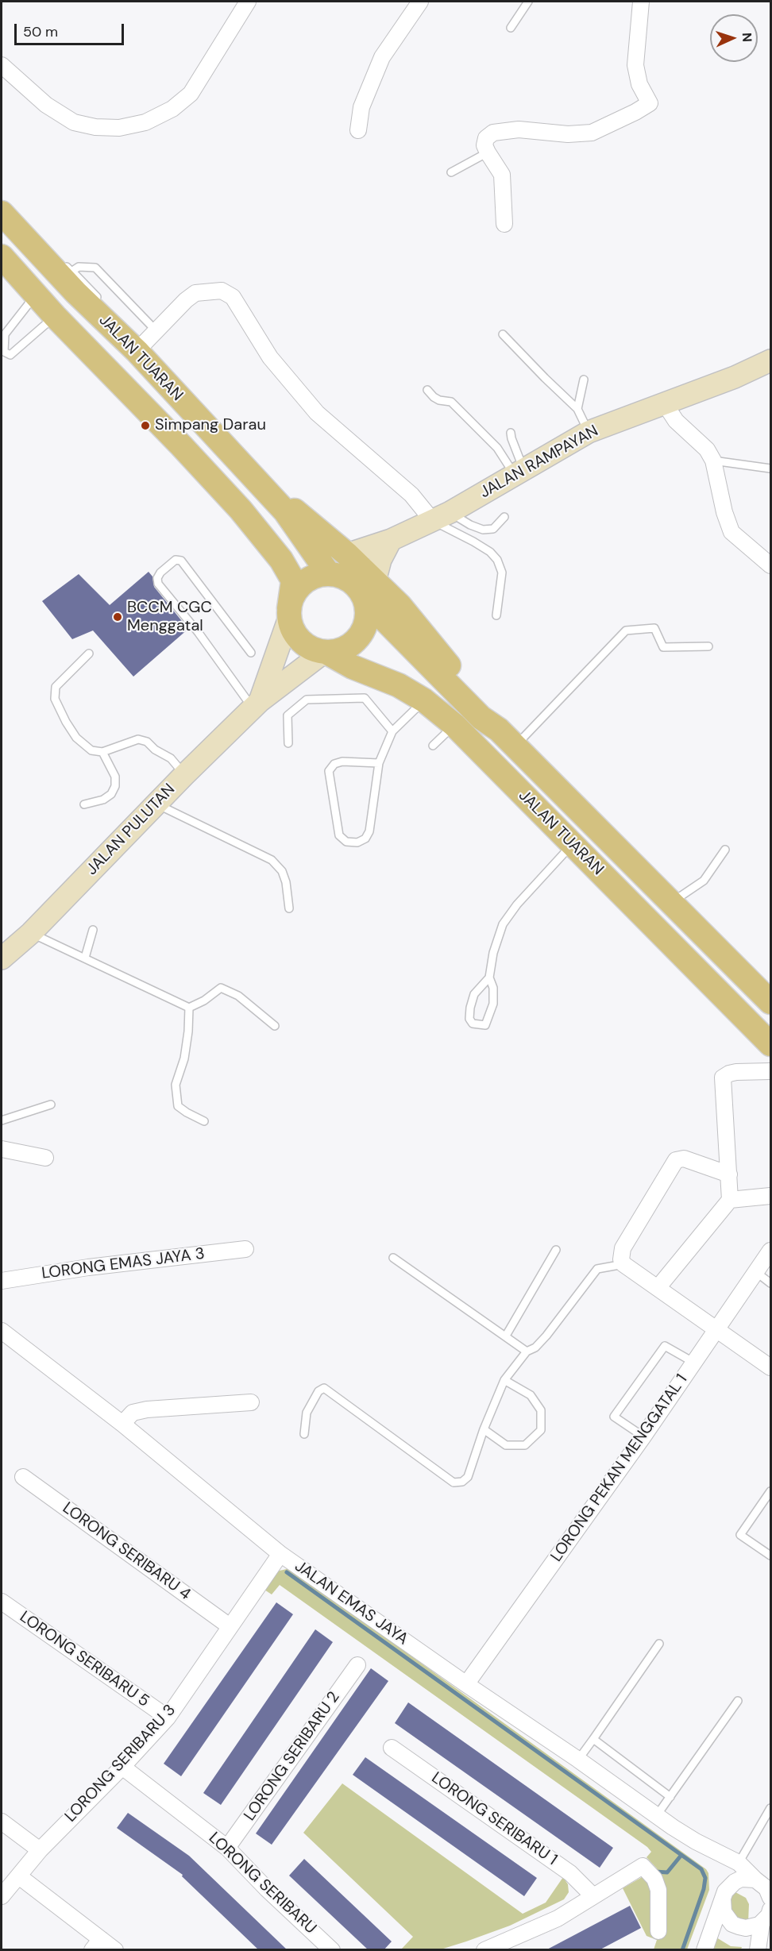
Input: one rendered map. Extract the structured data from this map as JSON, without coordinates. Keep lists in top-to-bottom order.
{
  "streets": {
    "main road": ["JALAN TUARAN"],
    "street": [
      "JALAN RAMPAYAN",
      "JALAN PULUTAN",
      "LORONG EMAS JAYA 3",
      "LORONG PEKAN MENGGATAL 1",
      "LORONG SERIBARU 4",
      "JALAN EMAS JAYA",
      "LORONG SERIBARU 5",
      "LORONG SERIBARU 2",
      "LORONG SERIBARU 3",
      "LORONG SERIBARU 1",
      "LORONG SERIBARU"
    ]
  },
  "crossings": [
    ["JALAN TUARAN", "JALAN PULUTAN"],
    ["LORONG PEKAN MENGGATAL 1", "JALAN EMAS JAYA"],
    ["LORONG SERIBARU 4", "LORONG SERIBARU 3"],
    ["JALAN EMAS JAYA", "LORONG SERIBARU 3"],
    ["LORONG SERIBARU 5", "LORONG SERIBARU 3"],
    ["LORONG SERIBARU 2", "LORONG SERIBARU"],
    ["LORONG SERIBARU 3", "LORONG SERIBARU"]
  ],
  "places": ["Simpang Darau", "BCCM CGC Menggatal"],
  "scale_bar": "50 m",
  "north": "right"
}
